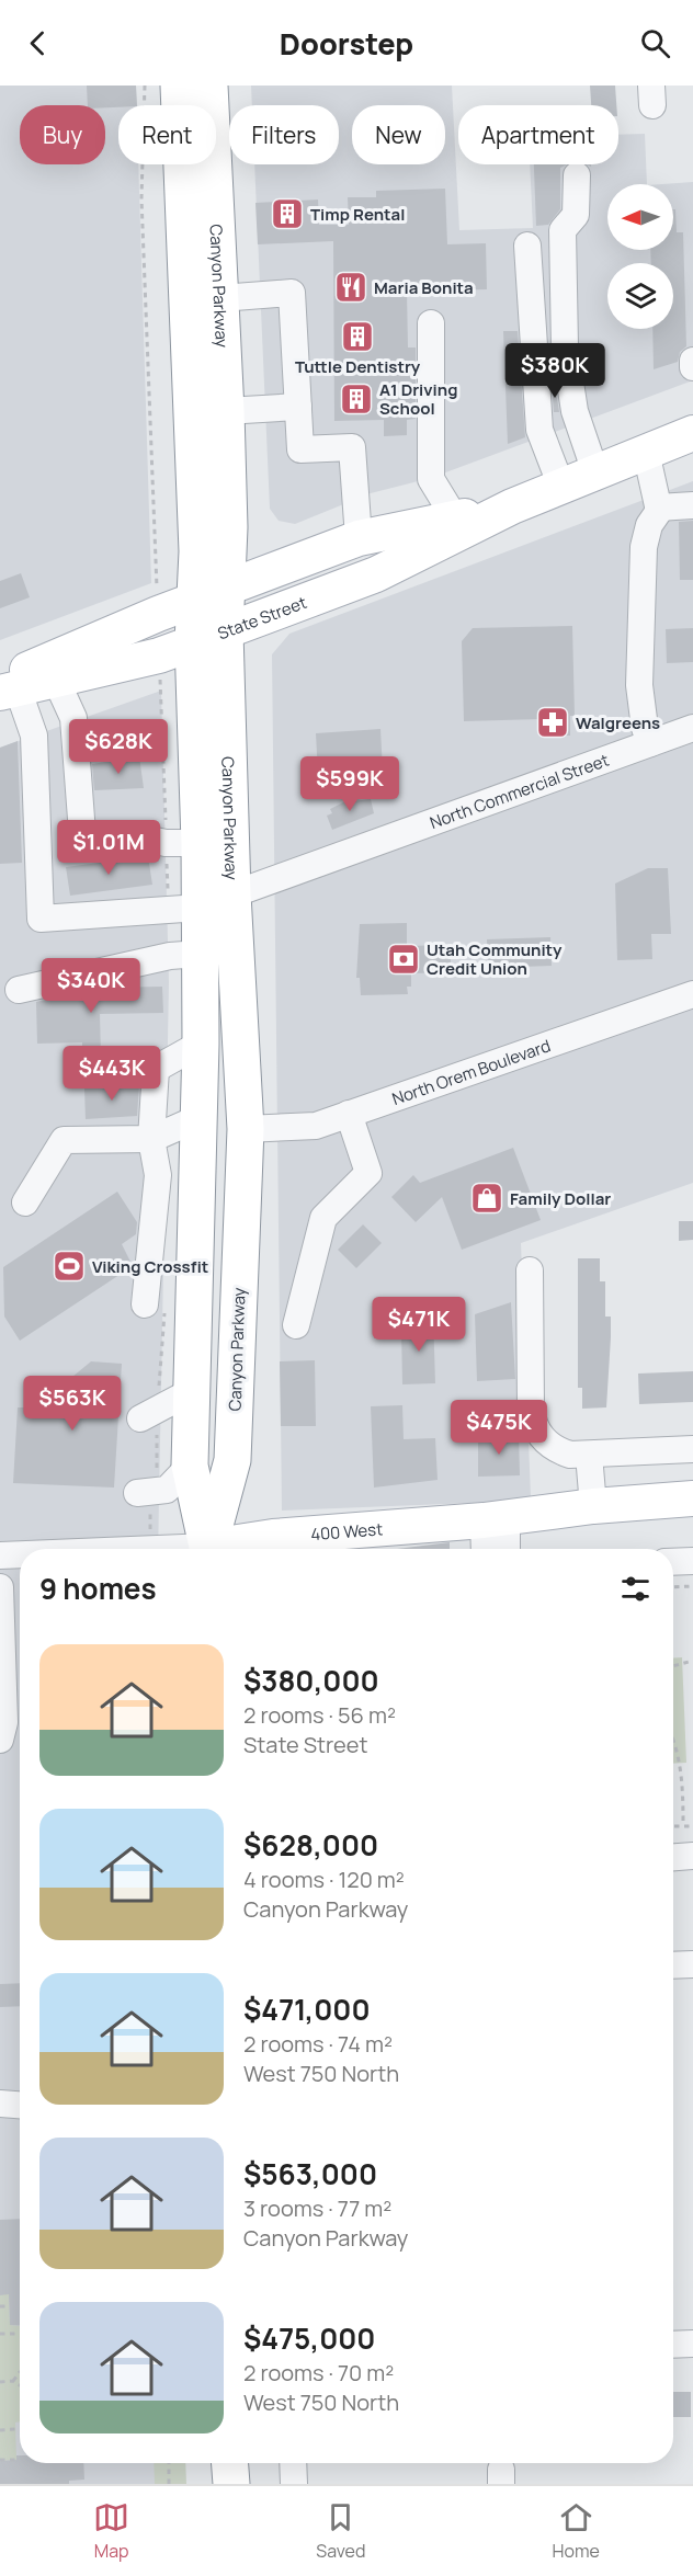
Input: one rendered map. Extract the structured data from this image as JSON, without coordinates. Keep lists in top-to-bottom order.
{
  "streets": {
    "highway": ["Canyon Parkway"],
    "main road": ["State Street", "400 West"],
    "street": ["North Commercial Street", "North Orem Boulevard"]
  },
  "crossings": [
    ["Canyon Parkway", "State Street"],
    ["Canyon Parkway", "North Commercial Street"],
    ["Canyon Parkway", "North Orem Boulevard"]
  ],
  "places": {
    "building": ["Timp Rental", "Tuttle Dentistry", "A1 Driving School"],
    "restaurant": ["Maria Bonita"],
    "pharmacy": ["Walgreens"],
    "bank": ["Utah Community Credit Union"],
    "shop": ["Family Dollar"],
    "sports": ["Viking Crossfit"]
  },
  "north": "left",
  "page": {
    "header": "Doorstep",
    "chip": [
      "Buy",
      "Rent",
      "Filters",
      "New",
      "Apartment"
    ],
    "price": [
      "$380K",
      "$628K",
      "$599K",
      "$1.01M",
      "$340K",
      "$443K",
      "$471K",
      "$563K",
      "$475K"
    ],
    "heading": "9 homes",
    "list": [
      {
        "name": "$380,000",
        "note": "2 rooms · 56 m² · State Street"
      },
      {
        "name": "$628,000",
        "note": "4 rooms · 120 m² · Canyon Parkway"
      },
      {
        "name": "$471,000",
        "note": "2 rooms · 74 m² · West 750 North"
      },
      {
        "name": "$563,000",
        "note": "3 rooms · 77 m² · Canyon Parkway"
      },
      {
        "name": "$475,000",
        "note": "2 rooms · 70 m² · West 750 North"
      }
    ],
    "tabs": ["Map", "Saved", "Home"]
  }
}
